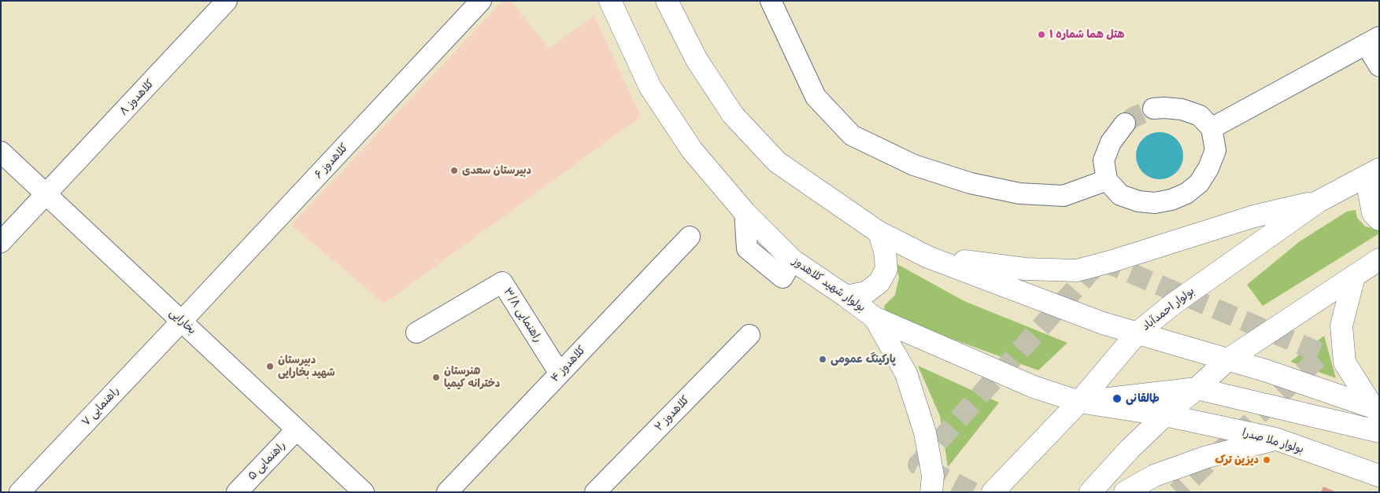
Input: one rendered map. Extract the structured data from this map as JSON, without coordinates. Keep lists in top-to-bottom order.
{
  "streets": {
    "main road": ["بولوار شهید کلاهدوز", "بولوار احمدآباد", "بولوار ملا صدرا"],
    "street": [
      "کلاهدوز ۸",
      "کلاهدوز ۶",
      "راهنمایی ۳/۸",
      "بخارایی",
      "کلاهدوز ۴",
      "راهنمایی ۷",
      "کلاهدوز ۲",
      "راهنمایی ۵"
    ]
  },
  "crossings": [
    ["کلاهدوز ۸", "بخارایی"],
    ["کلاهدوز ۶", "بخارایی"],
    ["کلاهدوز ۶", "راهنمایی ۷"],
    ["بولوار شهید کلاهدوز", "بولوار احمدآباد"],
    ["بولوار شهید کلاهدوز", "بولوار ملا صدرا"],
    ["راهنمایی ۳/۸", "کلاهدوز ۴"],
    ["بخارایی", "راهنمایی ۷"],
    ["بخارایی", "راهنمایی ۵"]
  ],
  "places": [
    "هتل هما شماره ۱",
    "دبیرستان سعدی",
    "پارکینگ عمومی",
    "دبیرستان شهید بخارایی",
    "هنرستان دخترانه کیمیا",
    "طالقانی",
    "دیزین ترک"
  ]
}
